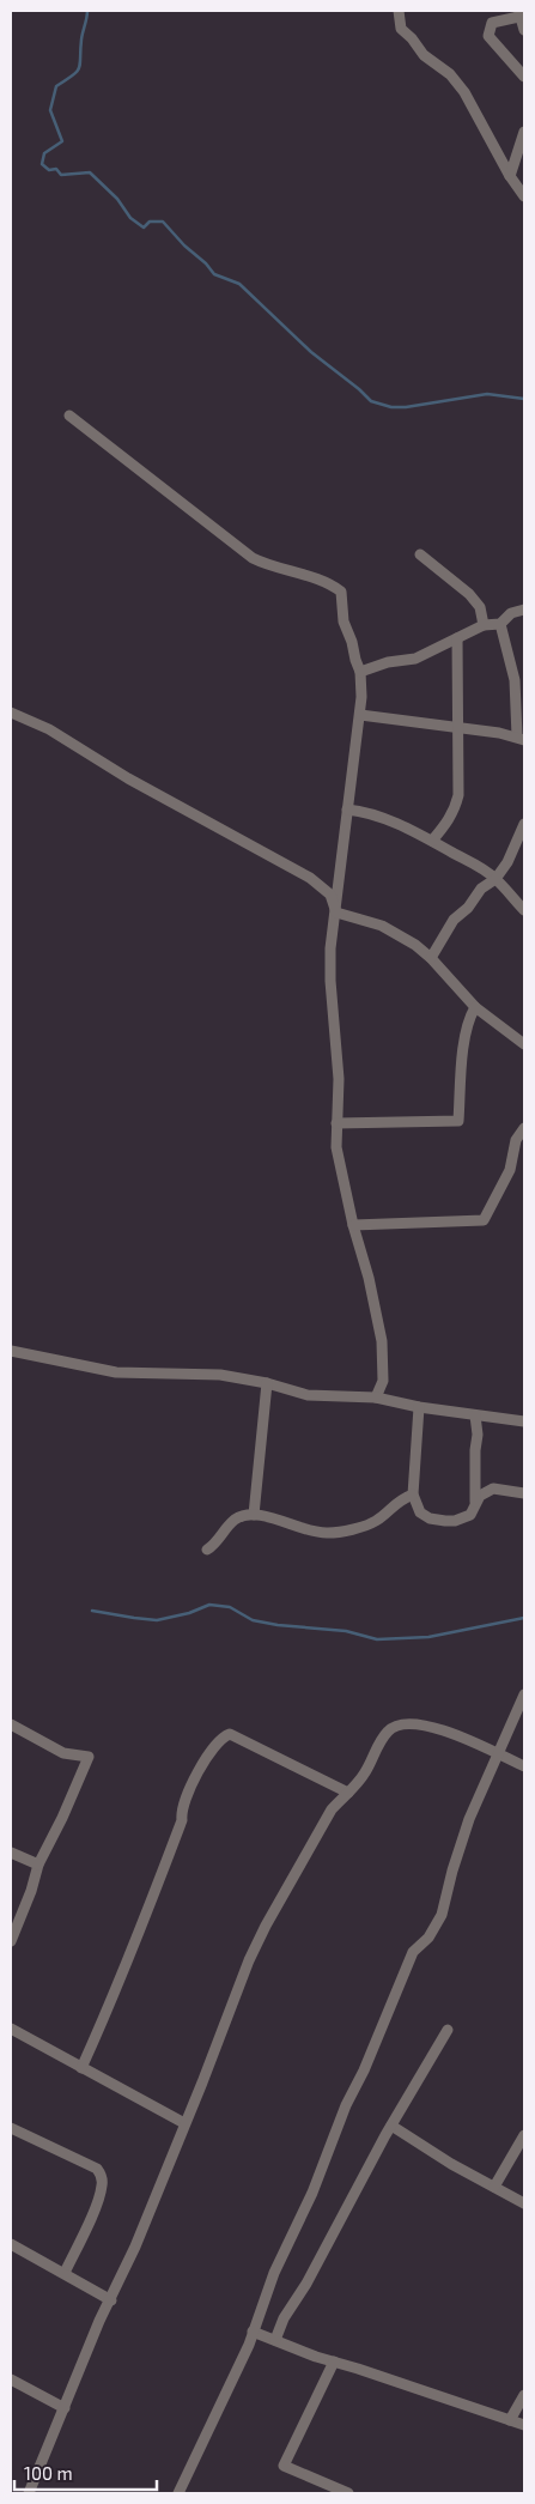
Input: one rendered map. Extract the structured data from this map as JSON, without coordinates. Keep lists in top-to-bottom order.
{
  "scale_bar": "100 m"
}
